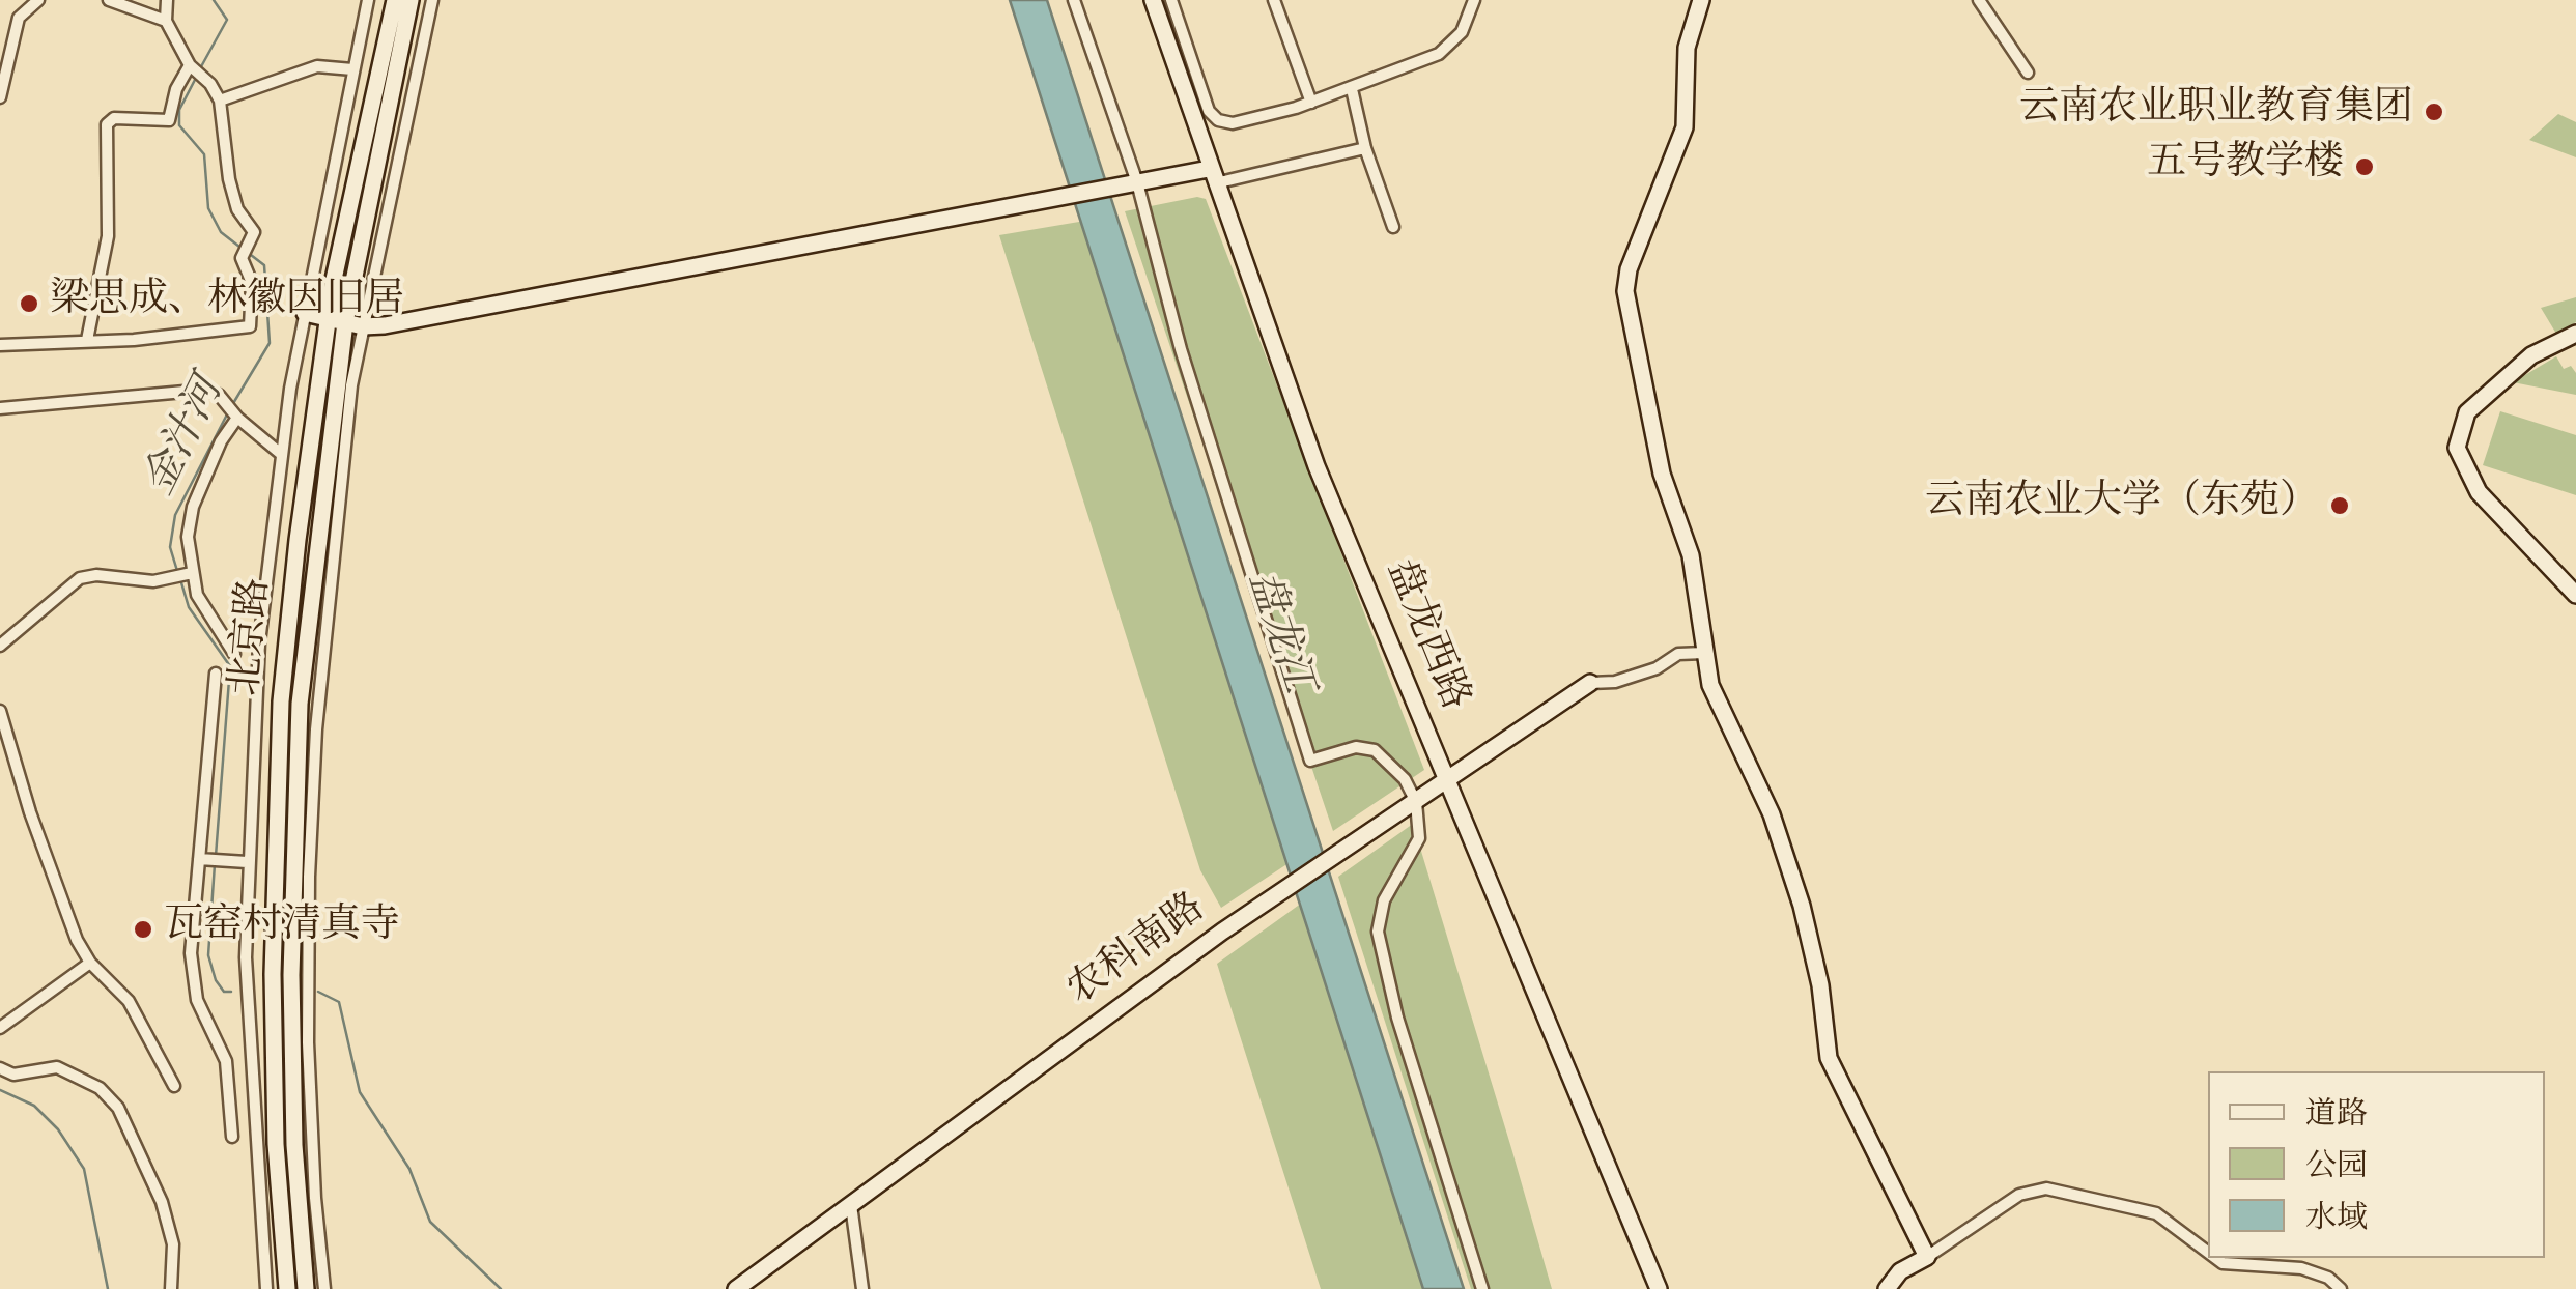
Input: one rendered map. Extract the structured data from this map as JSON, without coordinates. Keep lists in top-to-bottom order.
{
  "streets": {
    "main road": ["盘龙西路", "北京路", "农科南路"]
  },
  "crossings": [
    ["盘龙西路", "农科南路"]
  ],
  "water": ["金汁河", "盘龙江"],
  "places": [
    "云南农业职业教育集团",
    "五号教学楼",
    "梁思成、林徽因旧居",
    "云南农业大学（东苑）",
    "瓦窑村清真寺"
  ],
  "legend": ["道路", "公园", "水域"]
}
